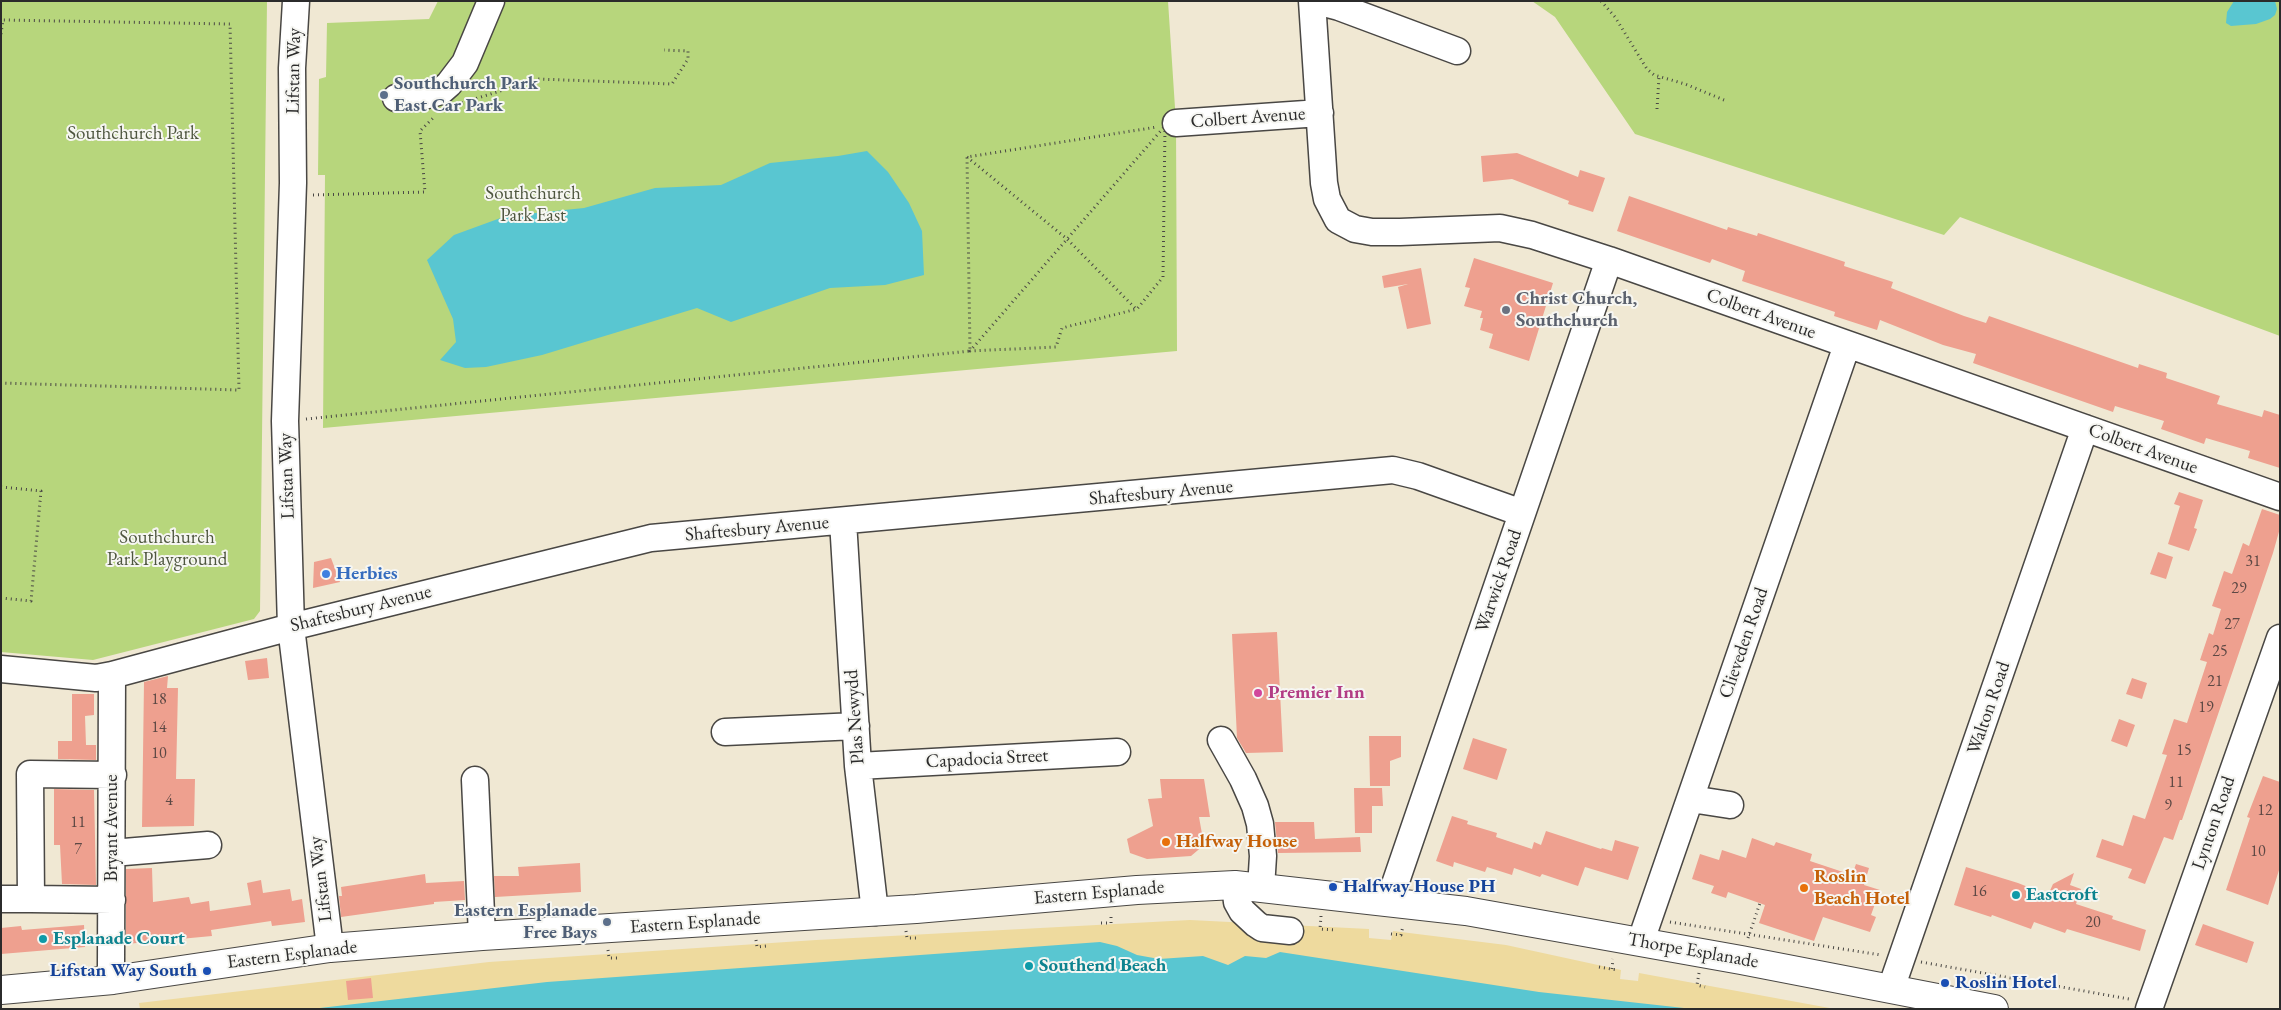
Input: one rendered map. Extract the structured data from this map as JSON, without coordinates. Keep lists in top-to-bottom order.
{
  "streets": {
    "main road": ["Eastern Esplanade", "Thorpe Esplanade"],
    "street": [
      "Lifstan Way",
      "Colbert Avenue",
      "Shaftesbury Avenue",
      "Warwick Road",
      "Clieveden Road",
      "Walton Road",
      "Plas Newydd",
      "Capadocia Street",
      "Lynton Road",
      "Bryant Avenue"
    ]
  },
  "crossings": [
    ["Lifstan Way", "Shaftesbury Avenue"],
    ["Lifstan Way", "Eastern Esplanade"],
    ["Colbert Avenue", "Warwick Road"],
    ["Colbert Avenue", "Clieveden Road"],
    ["Colbert Avenue", "Walton Road"],
    ["Shaftesbury Avenue", "Warwick Road"],
    ["Shaftesbury Avenue", "Plas Newydd"],
    ["Shaftesbury Avenue", "Bryant Avenue"],
    ["Warwick Road", "Eastern Esplanade"],
    ["Warwick Road", "Thorpe Esplanade"],
    ["Clieveden Road", "Thorpe Esplanade"],
    ["Walton Road", "Thorpe Esplanade"],
    ["Plas Newydd", "Capadocia Street"],
    ["Plas Newydd", "Eastern Esplanade"],
    ["Bryant Avenue", "Eastern Esplanade"],
    ["Eastern Esplanade", "Thorpe Esplanade"]
  ],
  "parks": ["Southchurch Park", "Southchurch Park East", "Southchurch Park Playground"],
  "places": [
    "Southchurch Park East Car Park",
    "Christ Church, Southchurch",
    "Herbies",
    "Premier Inn",
    "Halfway House",
    "Halfway House PH",
    "Roslin Beach Hotel",
    "Eastcroft",
    "Eastern Esplanade Free Bays",
    "Esplanade Court",
    "Southend Beach",
    "Lifstan Way South",
    "Roslin Hotel"
  ],
  "house_numbers": [
    "31",
    "29",
    "27",
    "25",
    "21",
    "18",
    "19",
    "14",
    "15",
    "10",
    "11",
    "4",
    "9",
    "12",
    "11",
    "7",
    "10",
    "16",
    "20"
  ]
}
